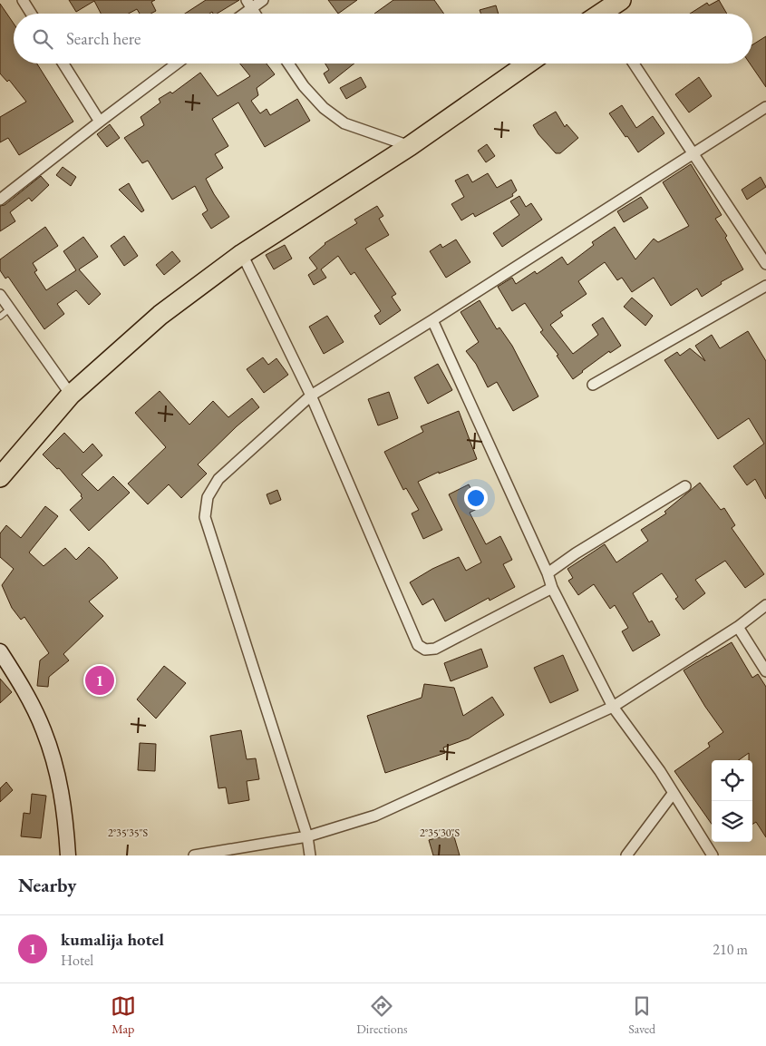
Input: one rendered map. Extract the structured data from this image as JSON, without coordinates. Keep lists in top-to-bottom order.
{
  "page": {
    "search": "Search here",
    "pins": "1",
    "heading": "Nearby",
    "list": [
      {
        "mark": "1",
        "name": "kumalija hotel",
        "note": "Hotel",
        "value": "210 m"
      }
    ],
    "nav": ["Map", "Directions", "Saved"]
  },
  "coordinates": ["2°35'35\"S", "2°35'30\"S"]
}
